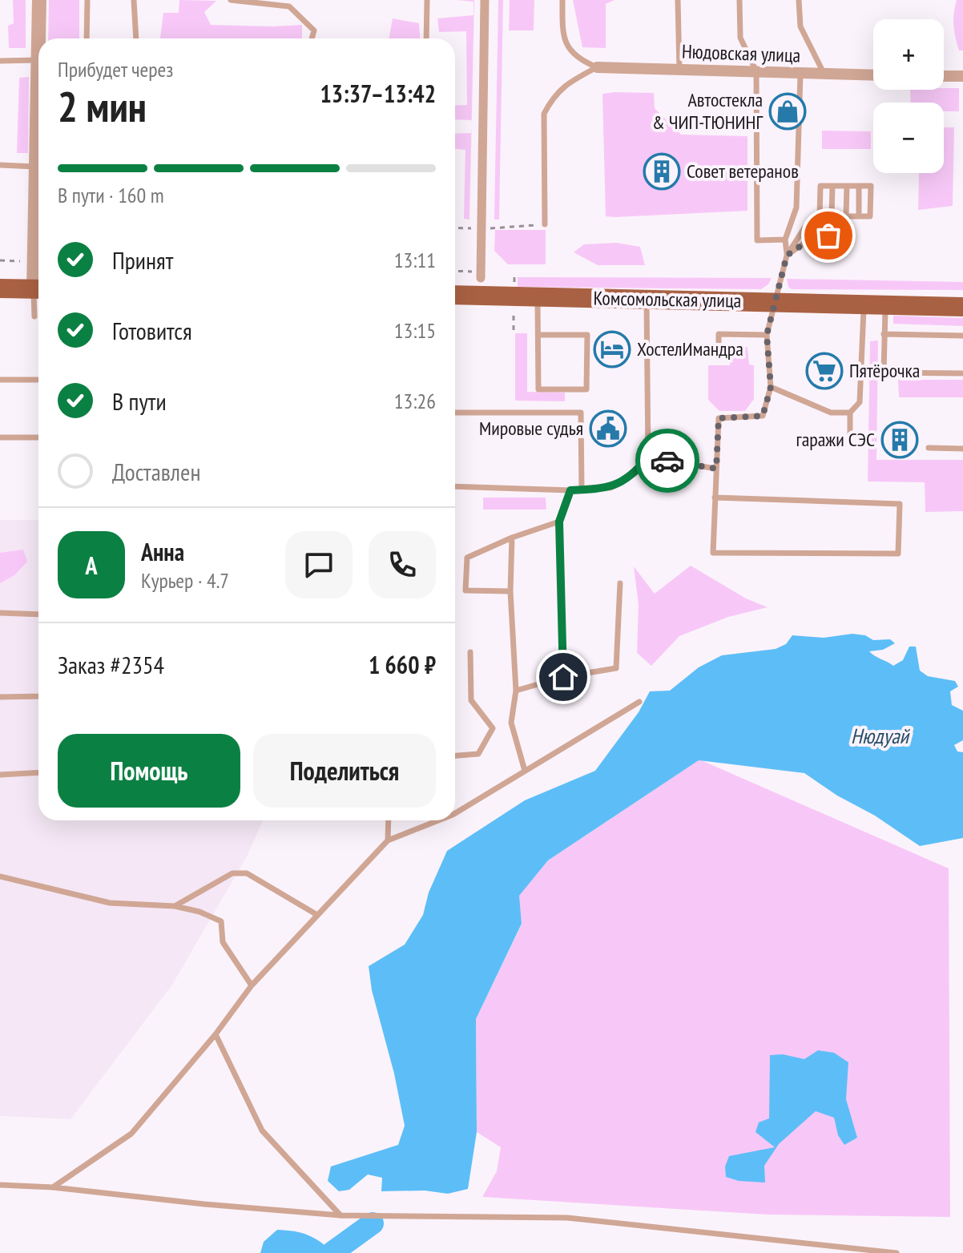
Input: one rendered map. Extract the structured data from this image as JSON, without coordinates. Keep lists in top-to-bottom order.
{
  "streets": {
    "main road": ["Комсомольская улица"],
    "street": ["Нюдовская улица"]
  },
  "water": ["Нюдуай"],
  "places": {
    "shop": ["Автостекла & ЧИП-ТЮНИНГ"],
    "building": ["Совет ветеранов", "гаражи СЭС"],
    "hotel": ["ХостелИмандра"],
    "supermarket": ["Пятёрочка"],
    "public building": ["Мировые судья"]
  },
  "page": {
    "map_buttons": ["+", "−"],
    "heading": ["2 мин", "Прибудет через", "13:37–13:42"],
    "panel": [
      "Анна",
      "Курьер · 4.7",
      "Заказ #2354",
      "1 660 ₽"
    ],
    "bar": "В пути · 160 m",
    "list": [
      ["Принят", "13:11"],
      ["Готовится", "13:15"],
      ["В пути", "13:26"],
      "Доставлен"
    ],
    "round": "А",
    "buttons": ["Помощь", "Поделиться"]
  }
}
